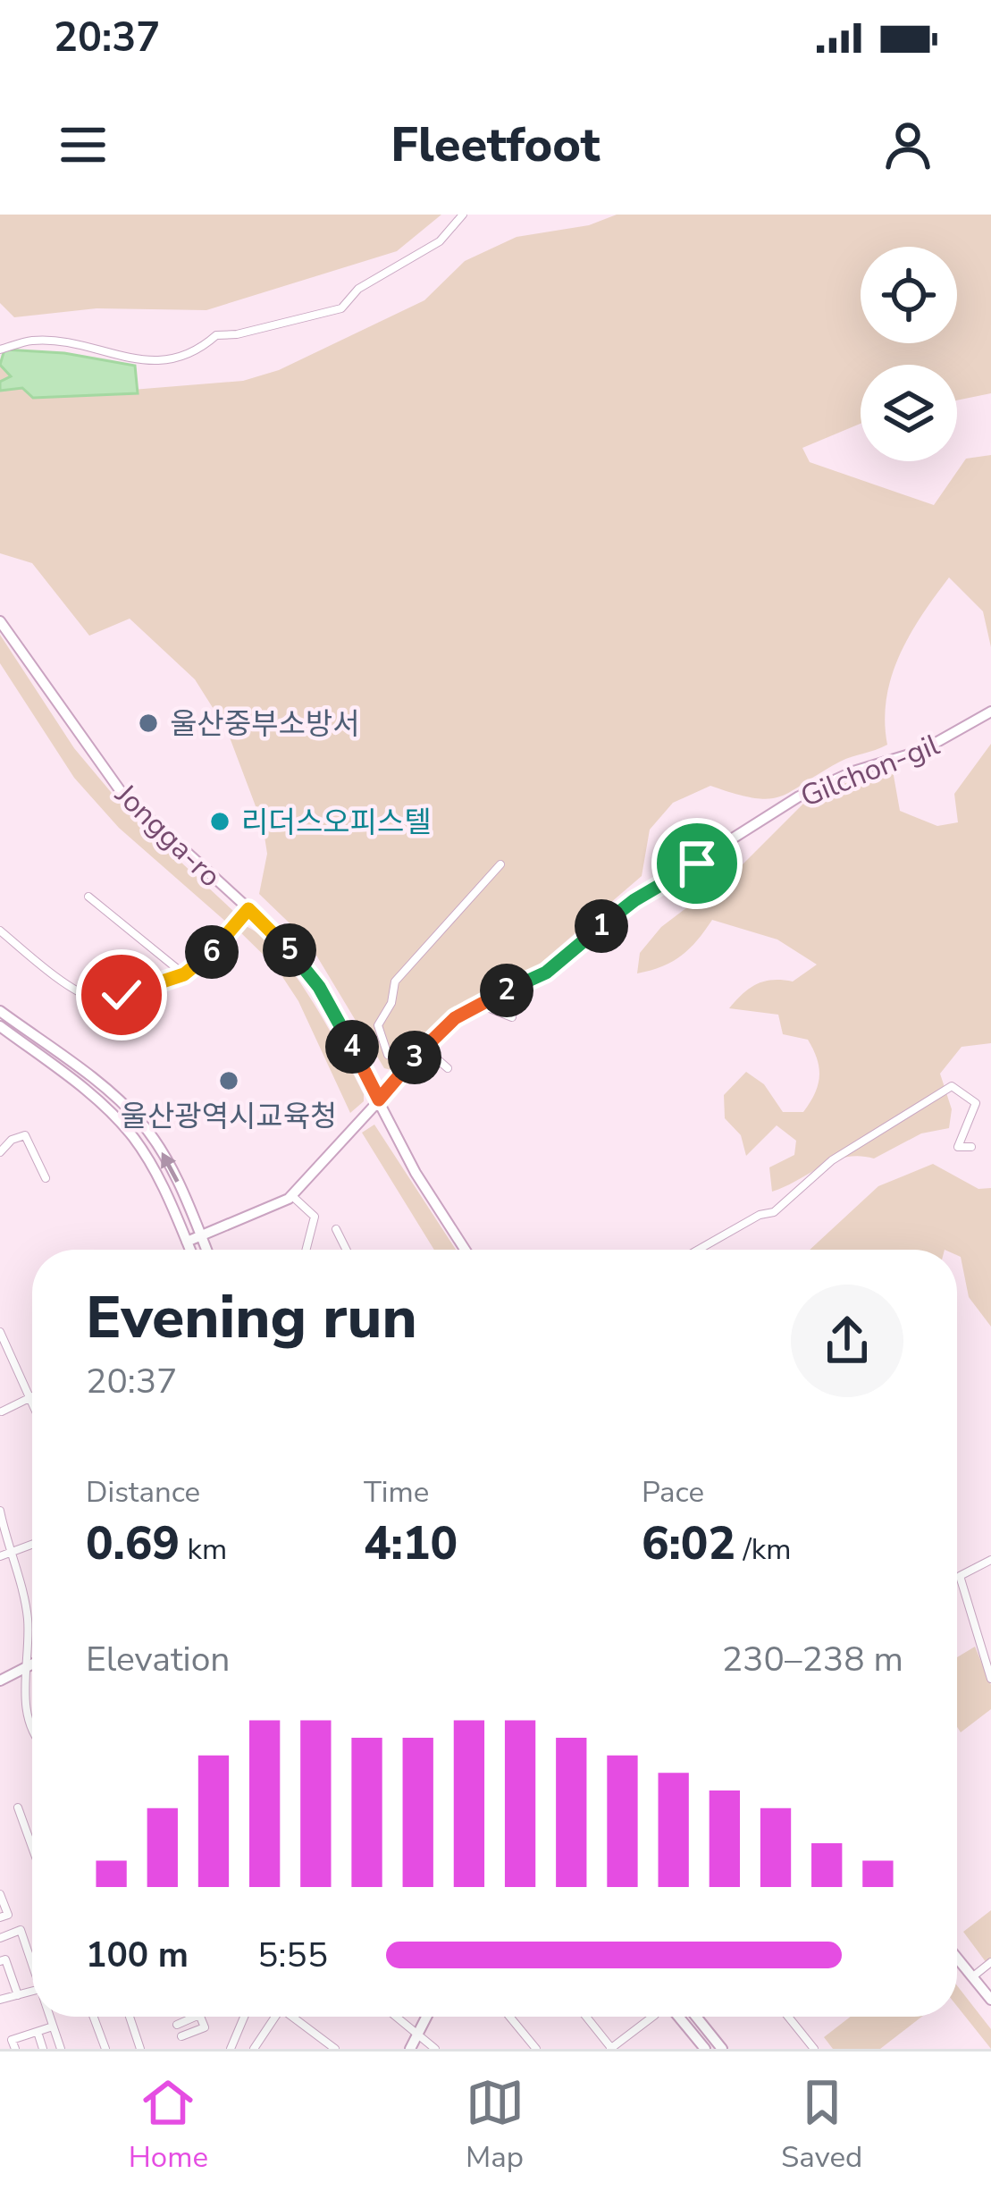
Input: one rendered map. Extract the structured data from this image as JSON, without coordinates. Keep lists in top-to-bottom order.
{
  "streets": {
    "main road": ["Gilchon-gil", "Jongga-ro"]
  },
  "crossings": [
    ["Gilchon-gil", "Jongga-ro"]
  ],
  "places": ["울산중부소방서", "리더스오피스텔", "울산광역시교육청"],
  "page": {
    "status": "20:37",
    "header": "Fleetfoot",
    "pins": [
      "1",
      "5",
      "6",
      "2",
      "4",
      "3"
    ],
    "heading": ["Evening run", "20:37"],
    "stats": [
      ["Distance", "0.69 km"],
      ["Time", "4:10"],
      ["Pace", "6:02 /km"]
    ],
    "chart": ["Elevation", "230–238 m"],
    "list": [
      {
        "name": "100 m",
        "note": "5:55"
      }
    ],
    "tabs": ["Home", "Map", "Saved"]
  }
}
